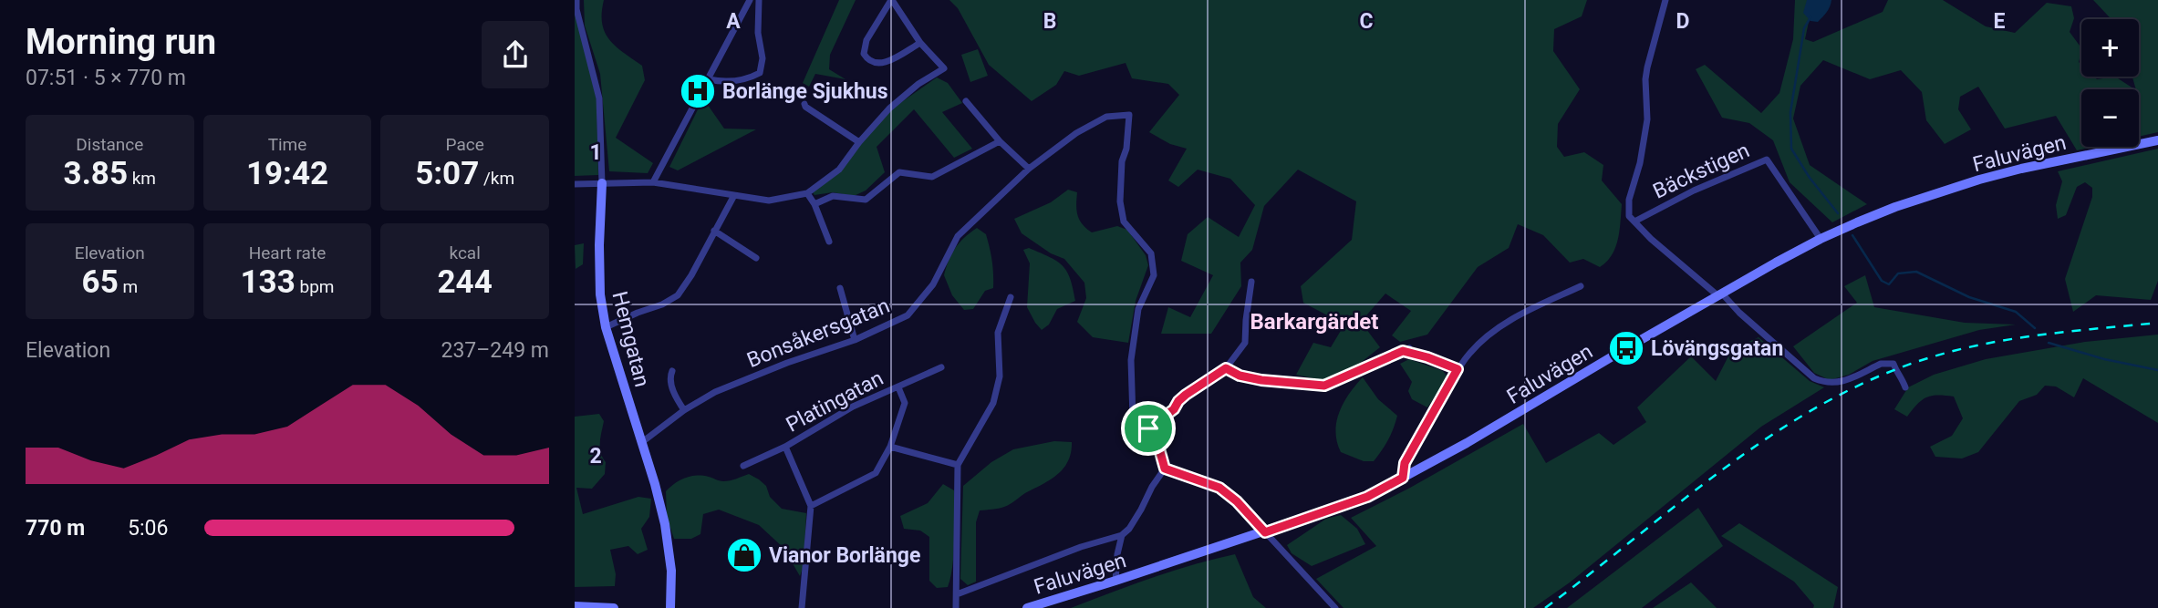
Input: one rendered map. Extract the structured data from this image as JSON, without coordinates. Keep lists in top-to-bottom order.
{
  "streets": {
    "street": [
      "Faluvägen",
      "Bäckstigen",
      "Bonsåkersgatan",
      "Hemgatan",
      "Platingatan"
    ]
  },
  "crossings": [
    ["Faluvägen", "Bäckstigen"],
    ["Bonsåkersgatan", "Hemgatan"]
  ],
  "districts": ["Barkargärdet"],
  "places": {
    "hospital": ["Borlänge Sjukhus"],
    "bus stop": ["Lövängsgatan"],
    "shop": ["Vianor Borlänge"]
  },
  "page": {
    "heading": ["Morning run", "07:51 · 5 × 770 m"],
    "map_buttons": ["+", "−"],
    "stats": [
      ["Distance", "3.85 km"],
      ["Time", "19:42"],
      ["Pace", "5:07 /km"],
      ["Elevation", "65 m"],
      ["Heart rate", "133 bpm"],
      ["kcal", "244"]
    ],
    "chart": ["Elevation", "237–249 m"],
    "list": [
      {
        "name": "770 m",
        "note": "5:06"
      }
    ]
  },
  "grid": {
    "columns": [
      "A",
      "B",
      "C",
      "D",
      "E"
    ],
    "rows": ["1", "2"]
  }
}
